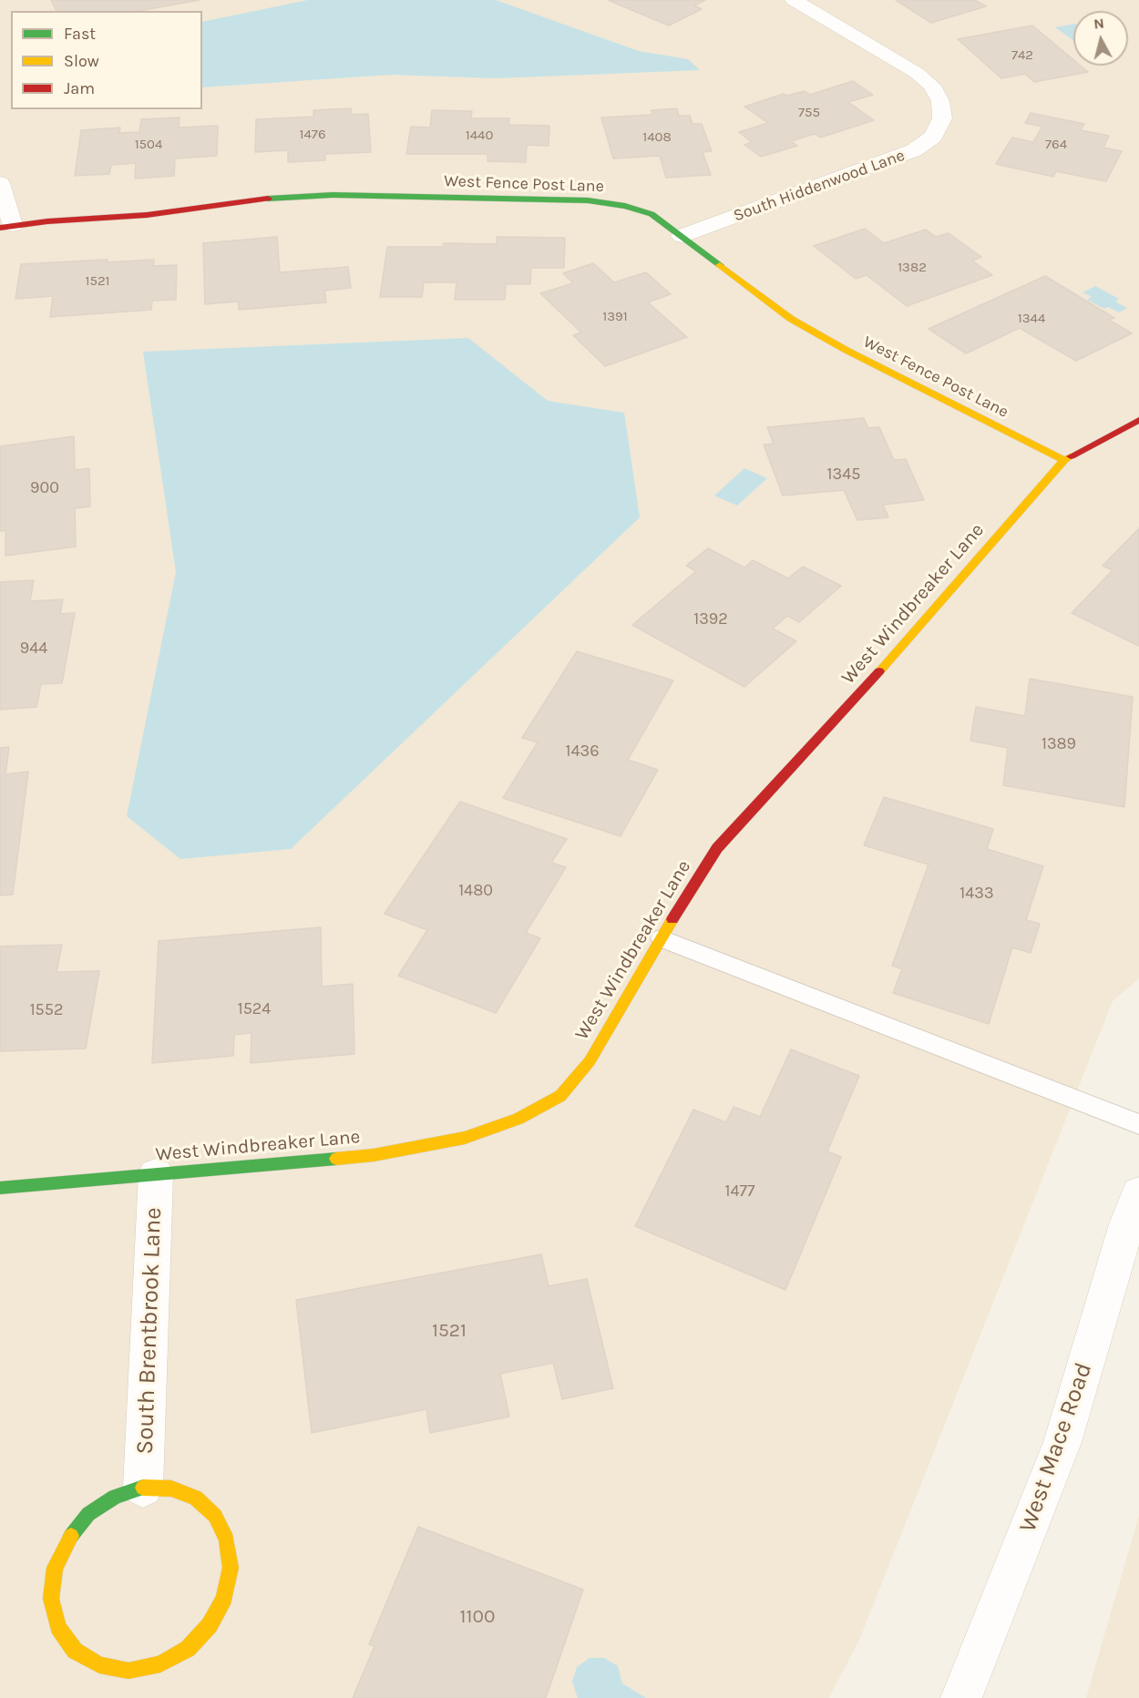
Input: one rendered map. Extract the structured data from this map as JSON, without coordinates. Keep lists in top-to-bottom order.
{
  "streets": {
    "street": [
      "West Fence Post Lane",
      "South Hiddenwood Lane",
      "West Windbreaker Lane",
      "South Brentbrook Lane",
      "West Mace Road"
    ]
  },
  "crossings": [
    ["West Fence Post Lane", "South Hiddenwood Lane"],
    ["West Fence Post Lane", "West Windbreaker Lane"],
    ["West Windbreaker Lane", "South Brentbrook Lane"]
  ],
  "house_numbers": [
    "742",
    "755",
    "1476",
    "1440",
    "1408",
    "1504",
    "764",
    "1382",
    "1521",
    "1391",
    "1344",
    "1345",
    "900",
    "1392",
    "944",
    "1389",
    "1436",
    "1480",
    "1433",
    "1524",
    "1552",
    "1477",
    "1521",
    "1100"
  ],
  "legend": ["Fast", "Slow", "Jam"],
  "north": "top"
}
